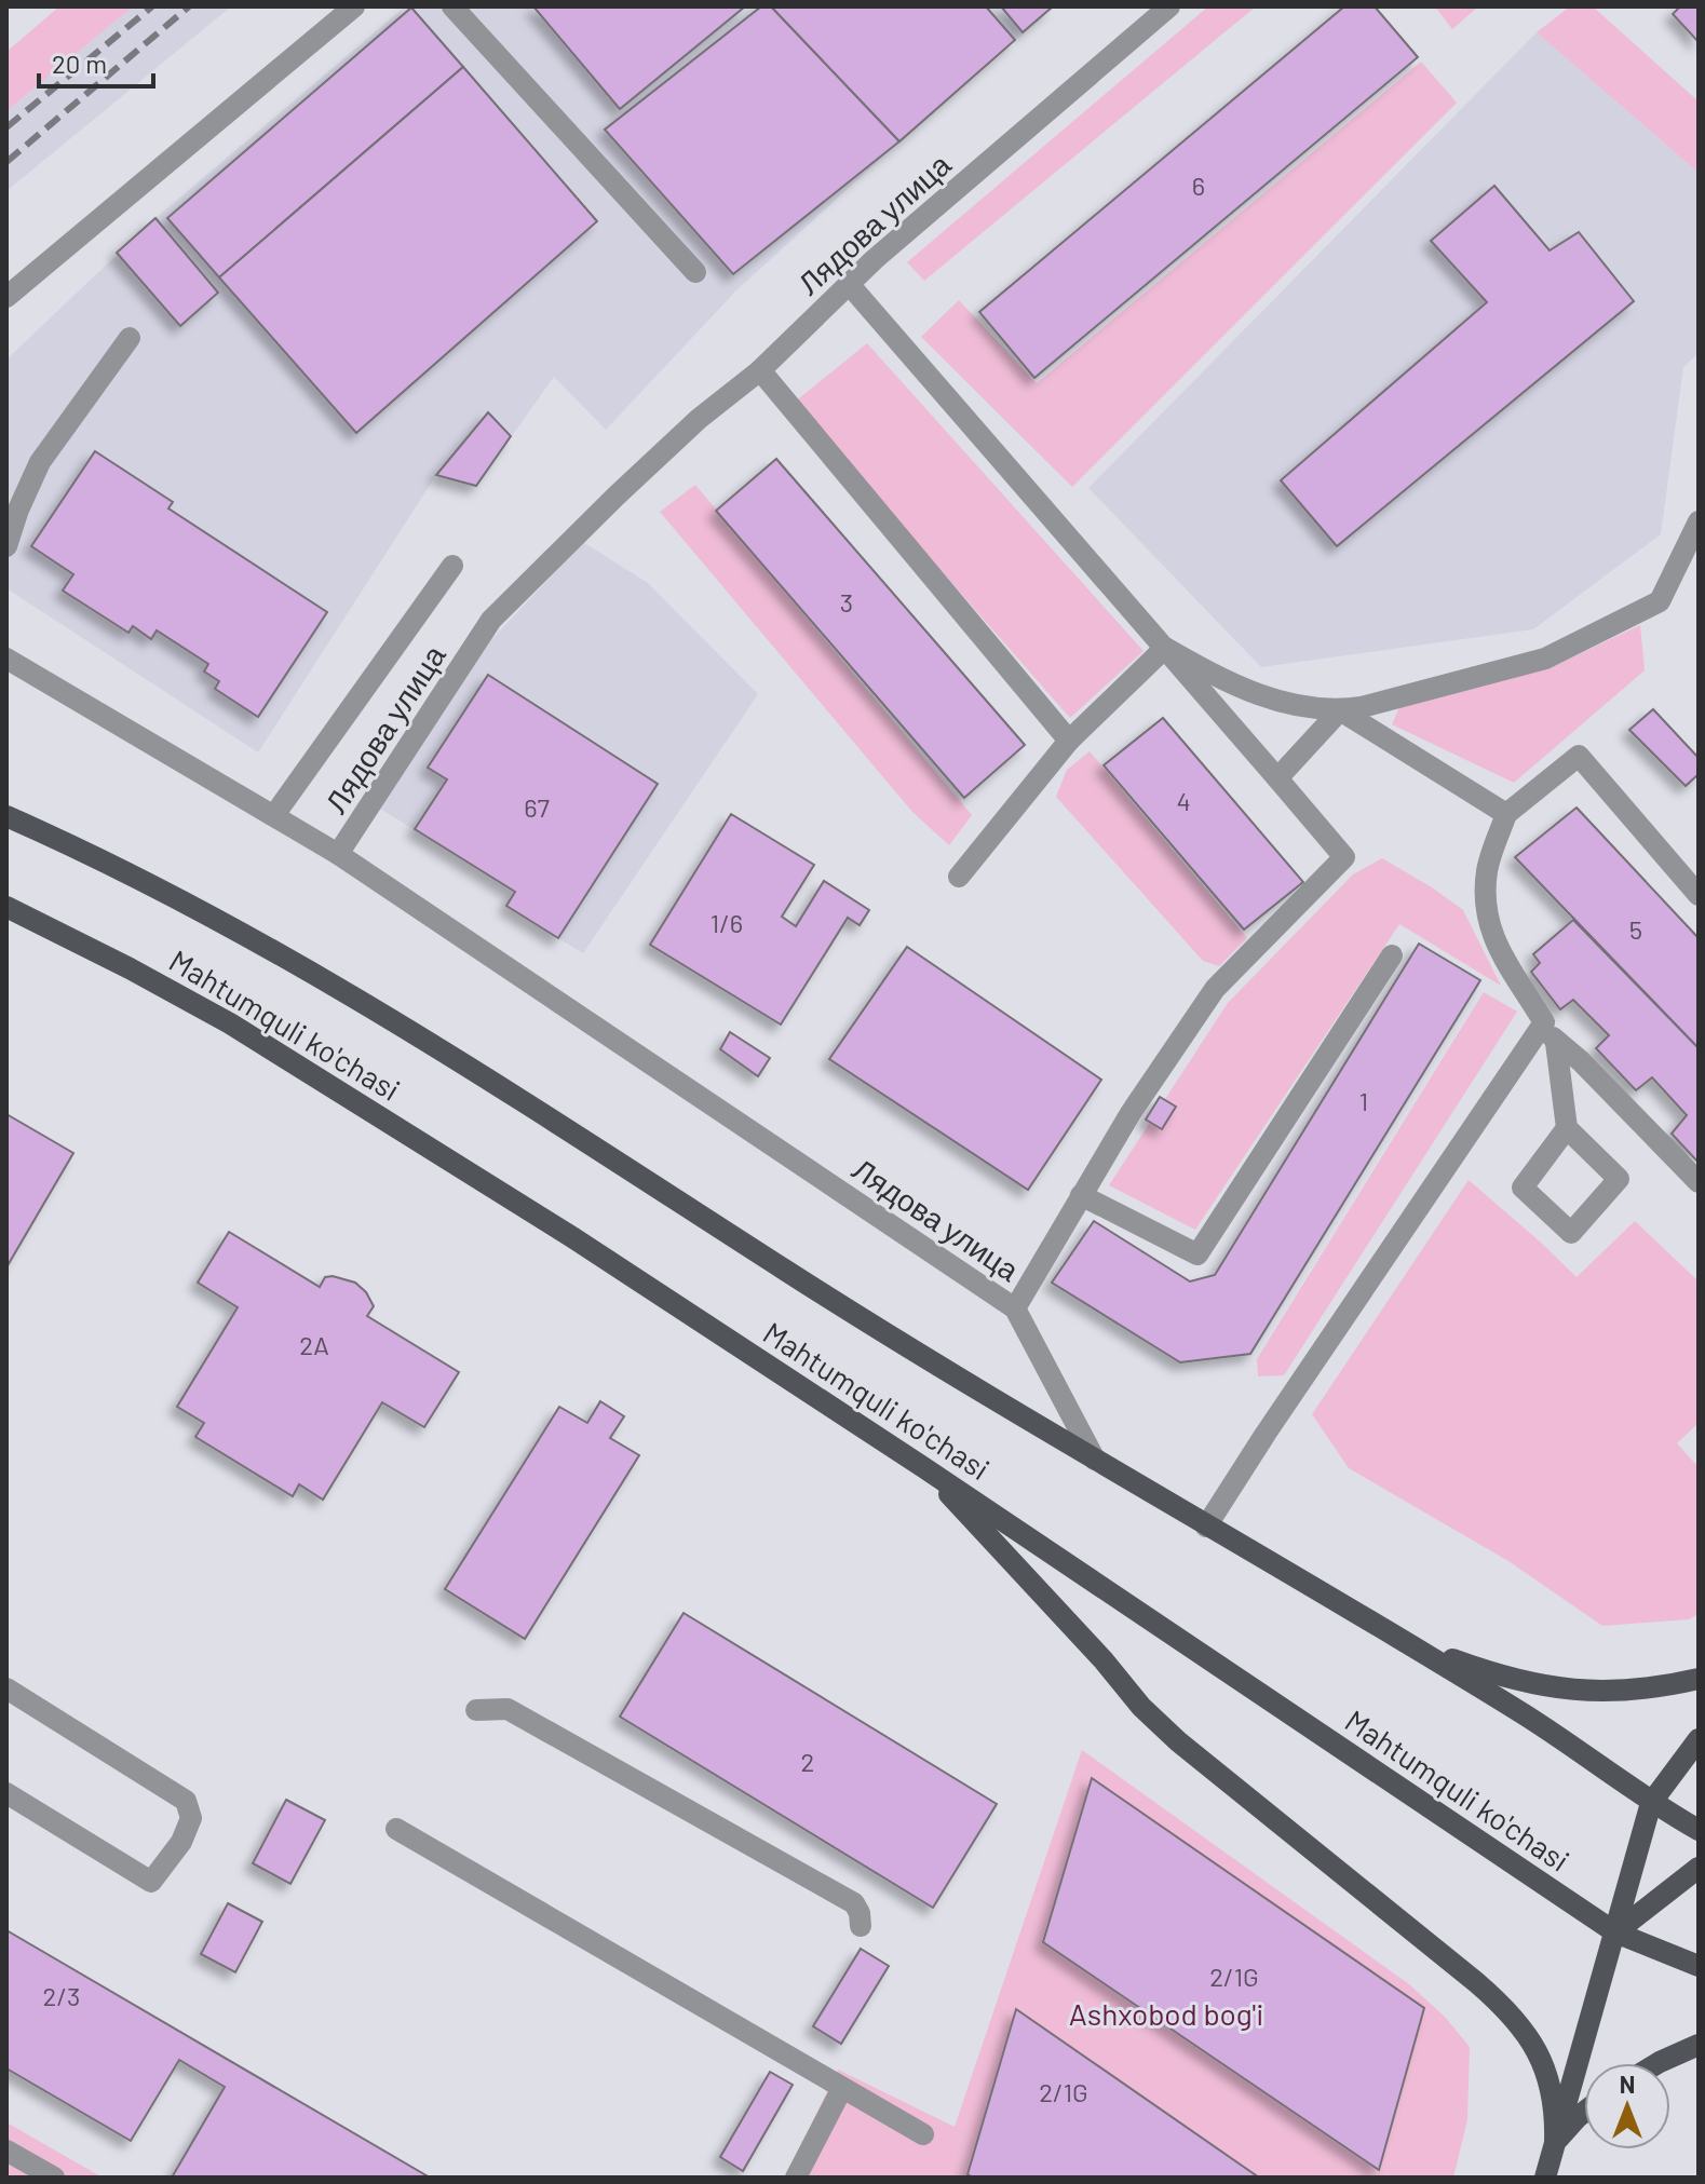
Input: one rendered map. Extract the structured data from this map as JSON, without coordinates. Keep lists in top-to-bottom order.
{
  "streets": {
    "main road": ["Mahtumquli ko'chasi"],
    "lane": ["Лядова улица"]
  },
  "crossings": [
    ["Лядова улица", "Mahtumquli ko'chasi"]
  ],
  "parks": ["Ashxobod bog'i"],
  "house_numbers": [
    "6",
    "3",
    "4",
    "67",
    "1/6",
    "5",
    "1",
    "2A",
    "2",
    "2/1G",
    "2/3",
    "2/1G"
  ],
  "scale_bar": "20 m",
  "north": "top"
}
